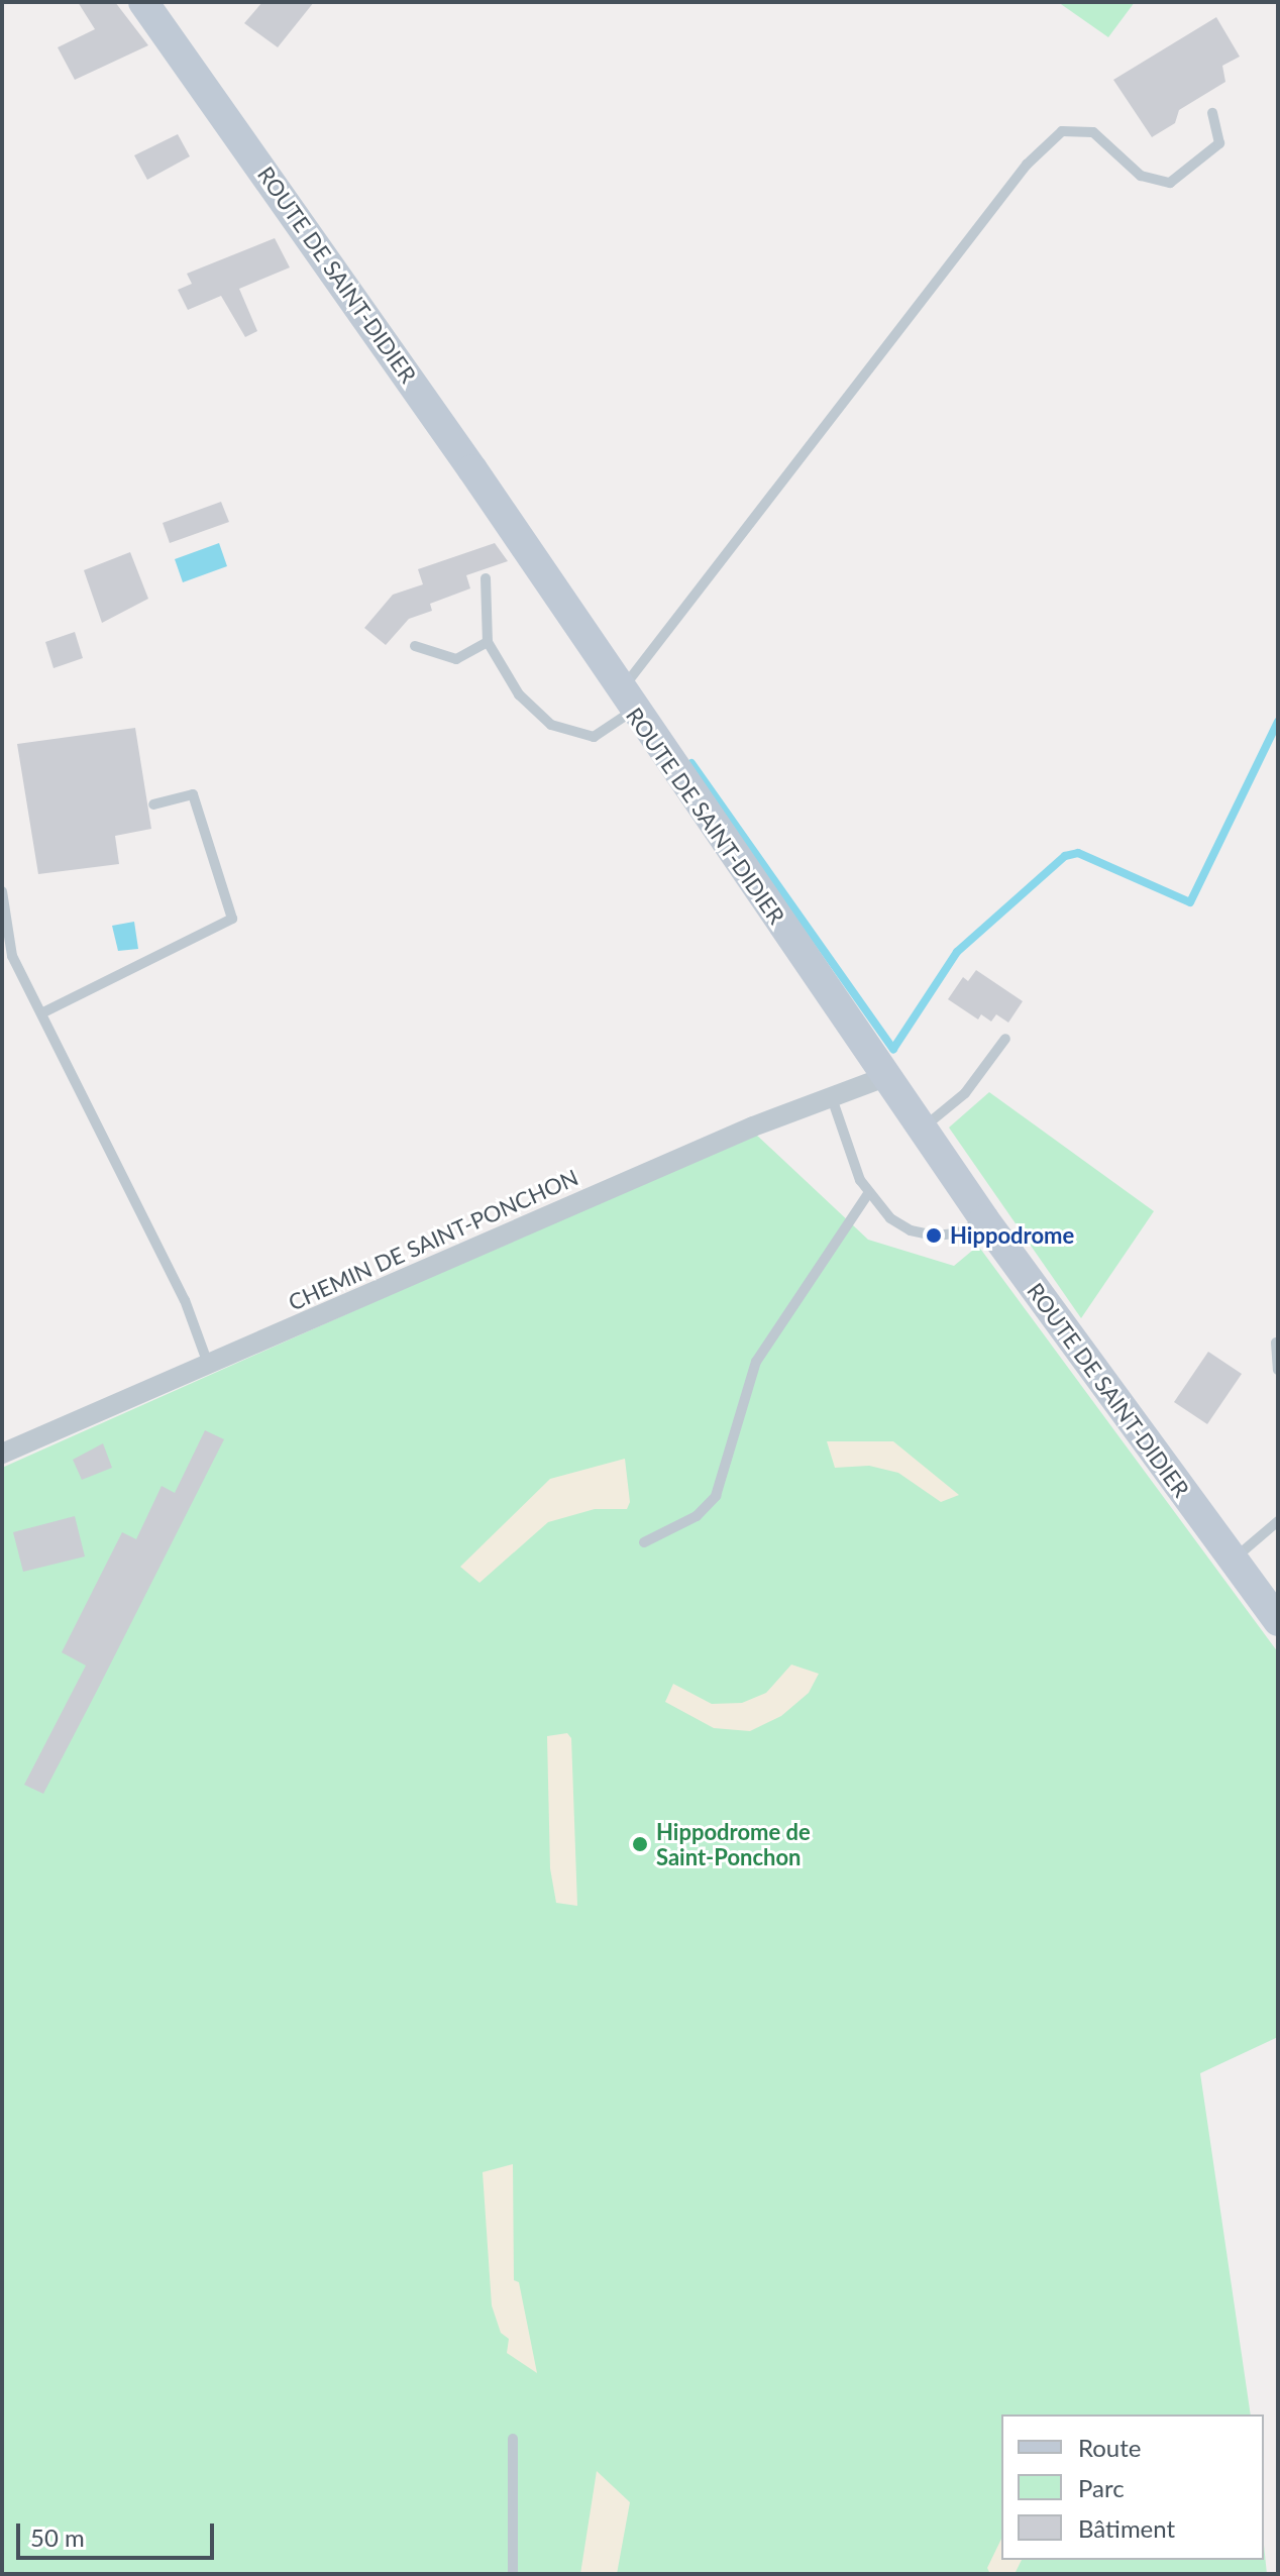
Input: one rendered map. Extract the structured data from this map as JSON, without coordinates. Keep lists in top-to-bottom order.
{
  "streets": {
    "main road": ["ROUTE DE SAINT-DIDIER"],
    "street": ["CHEMIN DE SAINT-PONCHON"]
  },
  "crossings": [
    ["ROUTE DE SAINT-DIDIER", "CHEMIN DE SAINT-PONCHON"]
  ],
  "places": ["Hippodrome", "Hippodrome de Saint-Ponchon"],
  "legend": ["Route", "Parc", "Bâtiment"],
  "scale_bar": "50 m"
}
